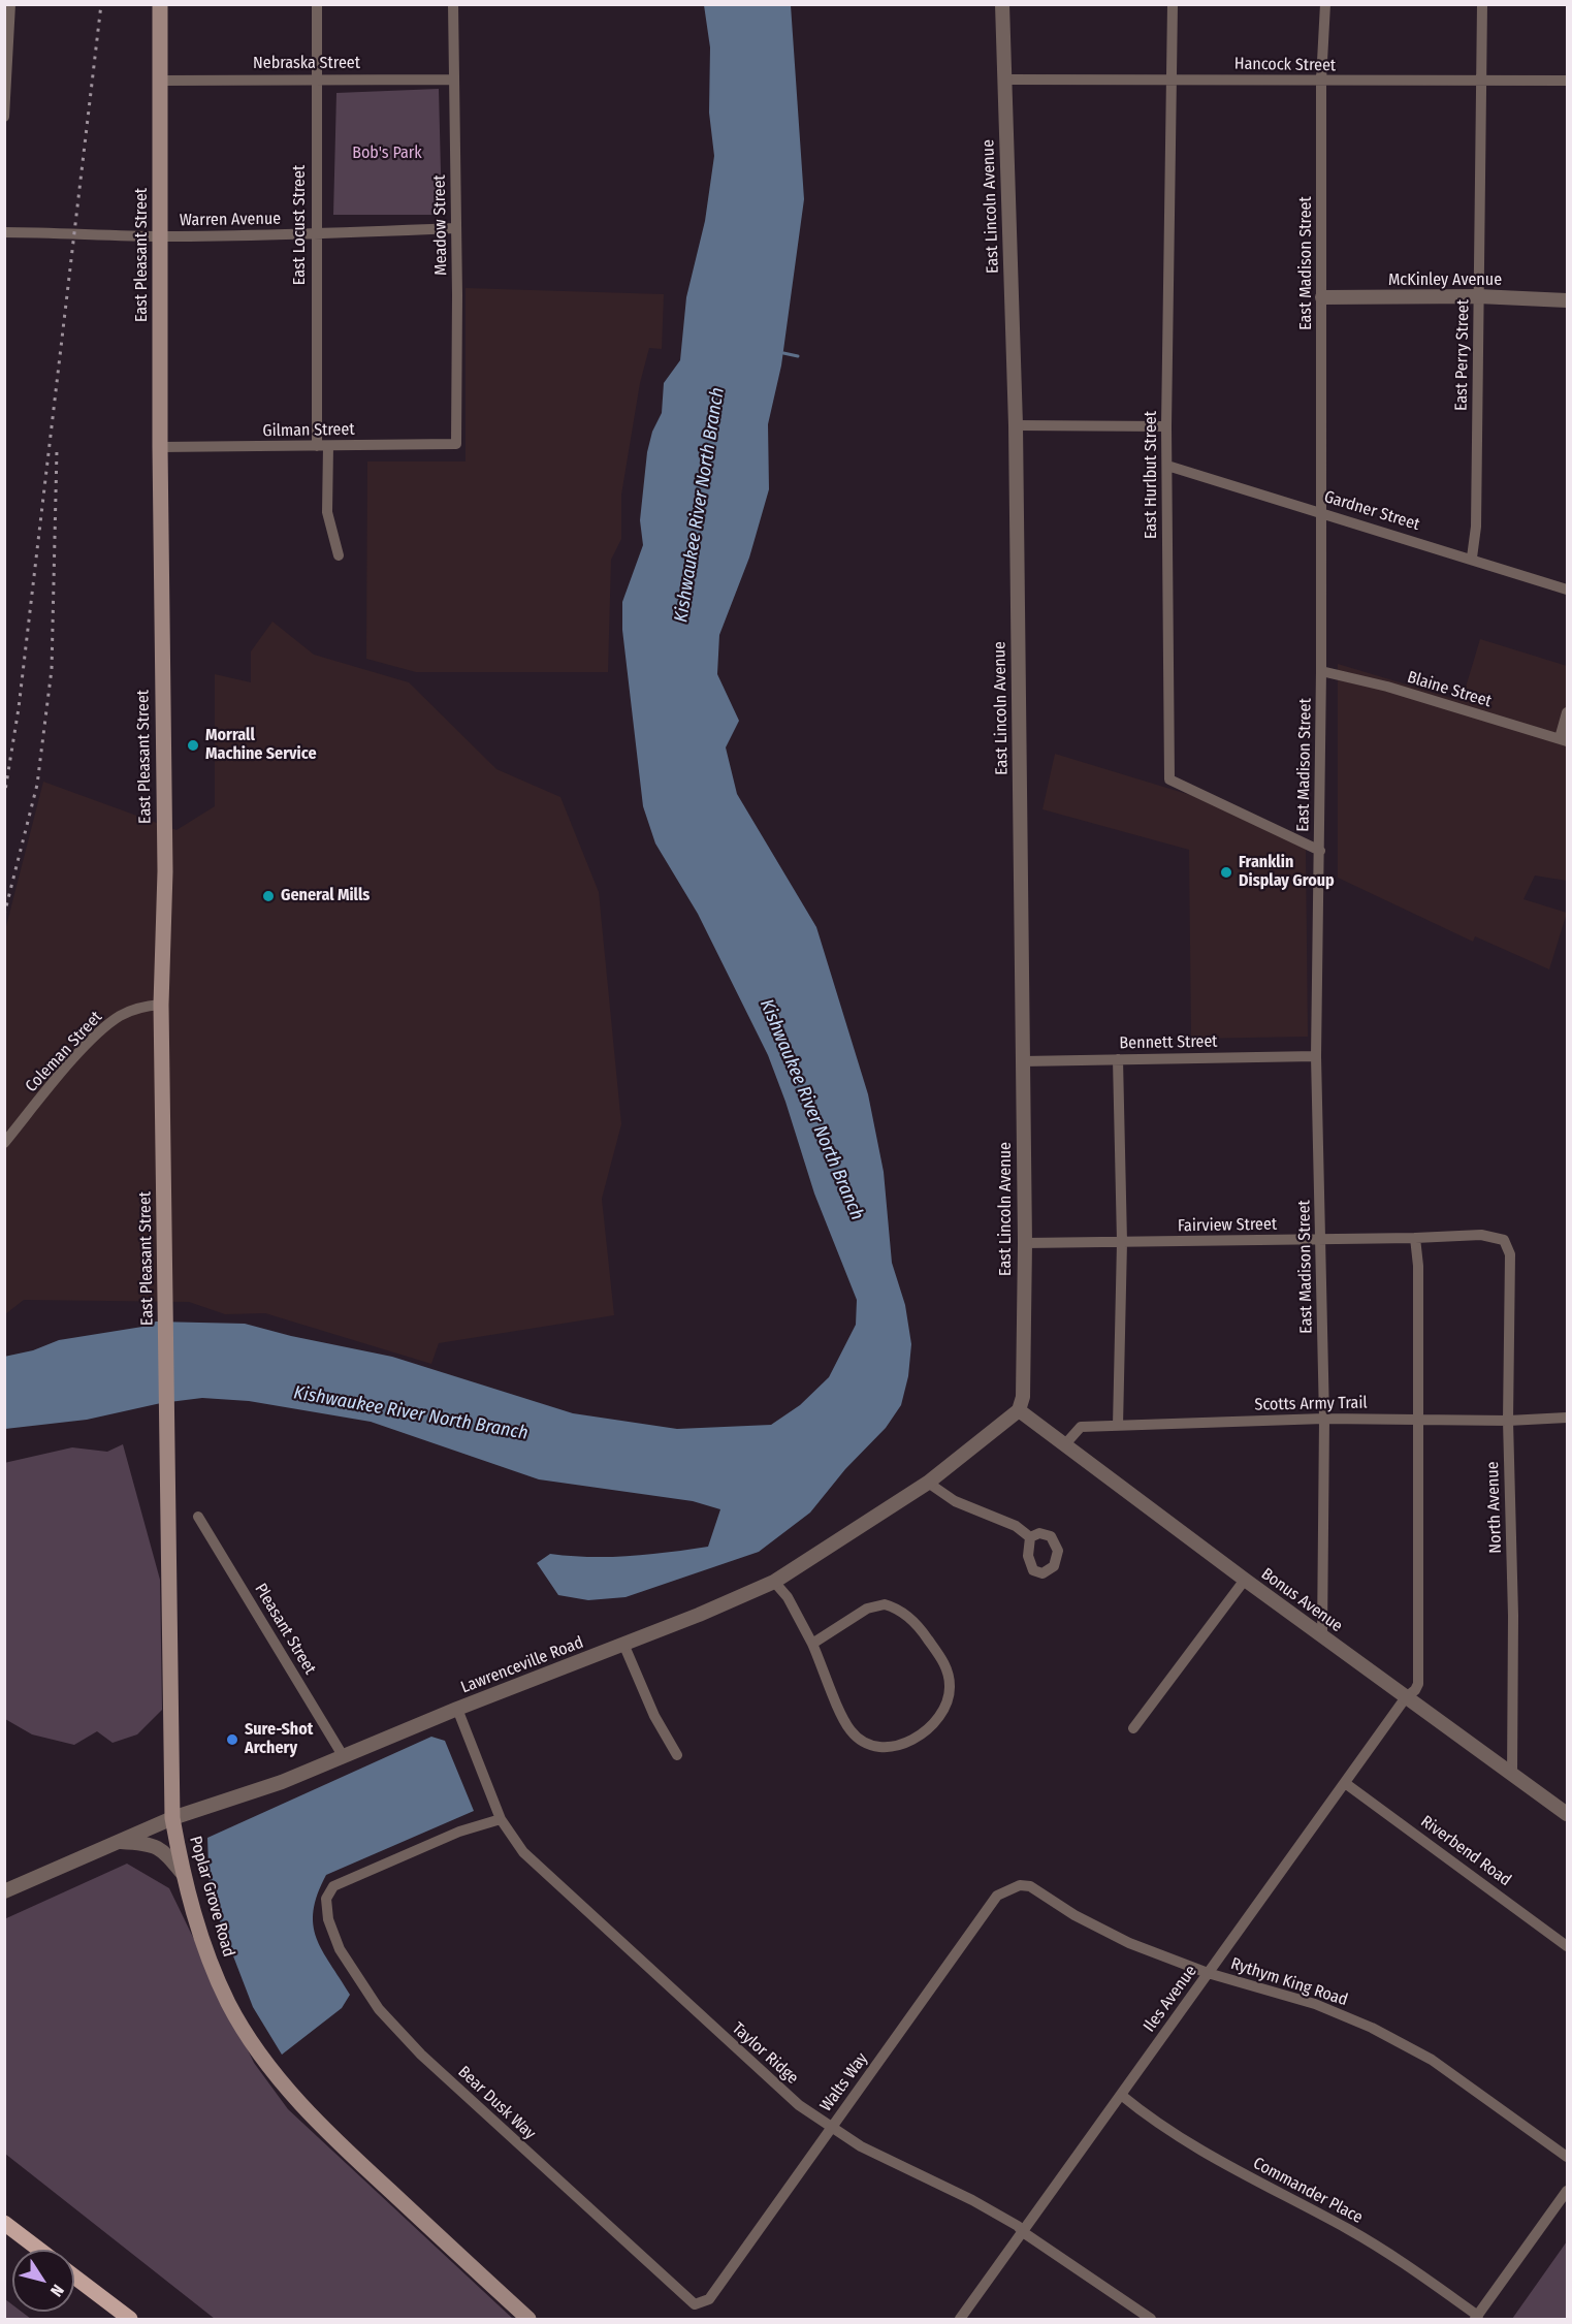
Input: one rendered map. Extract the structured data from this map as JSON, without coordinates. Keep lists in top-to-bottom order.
{
  "streets": {
    "main road": ["East Pleasant Street", "Poplar Grove Road"],
    "street": [
      "Nebraska Street",
      "Hancock Street",
      "East Lincoln Avenue",
      "Warren Avenue",
      "East Locust Street",
      "Meadow Street",
      "East Madison Street",
      "McKinley Avenue",
      "East Perry Street",
      "Gilman Street",
      "East Hurlbut Street",
      "Gardner Street",
      "Blaine Street",
      "Bennett Street",
      "Coleman Street",
      "Fairview Street",
      "Scotts Army Trail",
      "North Avenue",
      "Bonus Avenue",
      "Pleasant Street",
      "Lawrenceville Road",
      "Riverbend Road",
      "Rythym King Road",
      "Iles Avenue",
      "Taylor Ridge",
      "Walts Way",
      "Bear Dusk Way",
      "Commander Place"
    ]
  },
  "crossings": [
    ["Nebraska Street", "East Locust Street"],
    ["Nebraska Street", "Meadow Street"],
    ["Nebraska Street", "East Pleasant Street"],
    ["Hancock Street", "East Lincoln Avenue"],
    ["Hancock Street", "East Madison Street"],
    ["Hancock Street", "East Perry Street"],
    ["Hancock Street", "East Hurlbut Street"],
    ["East Lincoln Avenue", "Bennett Street"],
    ["East Lincoln Avenue", "Fairview Street"],
    ["East Lincoln Avenue", "Bonus Avenue"],
    ["East Lincoln Avenue", "Lawrenceville Road"],
    ["Warren Avenue", "East Locust Street"],
    ["Warren Avenue", "Meadow Street"],
    ["Warren Avenue", "East Pleasant Street"],
    ["East Locust Street", "Gilman Street"],
    ["Meadow Street", "Gilman Street"],
    ["East Pleasant Street", "Gilman Street"],
    ["East Pleasant Street", "Coleman Street"],
    ["East Pleasant Street", "Poplar Grove Road"],
    ["East Madison Street", "McKinley Avenue"],
    ["East Madison Street", "East Hurlbut Street"],
    ["East Madison Street", "Gardner Street"],
    ["East Madison Street", "Blaine Street"],
    ["East Madison Street", "Bennett Street"],
    ["East Madison Street", "Fairview Street"],
    ["East Madison Street", "Scotts Army Trail"],
    ["East Madison Street", "Bonus Avenue"],
    ["McKinley Avenue", "East Perry Street"],
    ["East Perry Street", "Gardner Street"],
    ["East Hurlbut Street", "Gardner Street"],
    ["Fairview Street", "North Avenue"],
    ["Fairview Street", "Iles Avenue"],
    ["Scotts Army Trail", "North Avenue"],
    ["Scotts Army Trail", "Bonus Avenue"],
    ["Scotts Army Trail", "Iles Avenue"],
    ["North Avenue", "Bonus Avenue"],
    ["Bonus Avenue", "Lawrenceville Road"],
    ["Bonus Avenue", "Iles Avenue"],
    ["Pleasant Street", "Lawrenceville Road"],
    ["Lawrenceville Road", "Poplar Grove Road"],
    ["Lawrenceville Road", "Taylor Ridge"],
    ["Riverbend Road", "Iles Avenue"],
    ["Rythym King Road", "Iles Avenue"],
    ["Rythym King Road", "Walts Way"],
    ["Iles Avenue", "Taylor Ridge"],
    ["Iles Avenue", "Commander Place"],
    ["Taylor Ridge", "Walts Way"],
    ["Taylor Ridge", "Bear Dusk Way"],
    ["Walts Way", "Bear Dusk Way"]
  ],
  "water": ["Kishwaukee River North Branch"],
  "parks": ["Bob's Park"],
  "places": [
    "Morrall Machine Service",
    "Franklin Display Group",
    "General Mills",
    "Sure-Shot Archery"
  ],
  "north": "bottom right"
}
